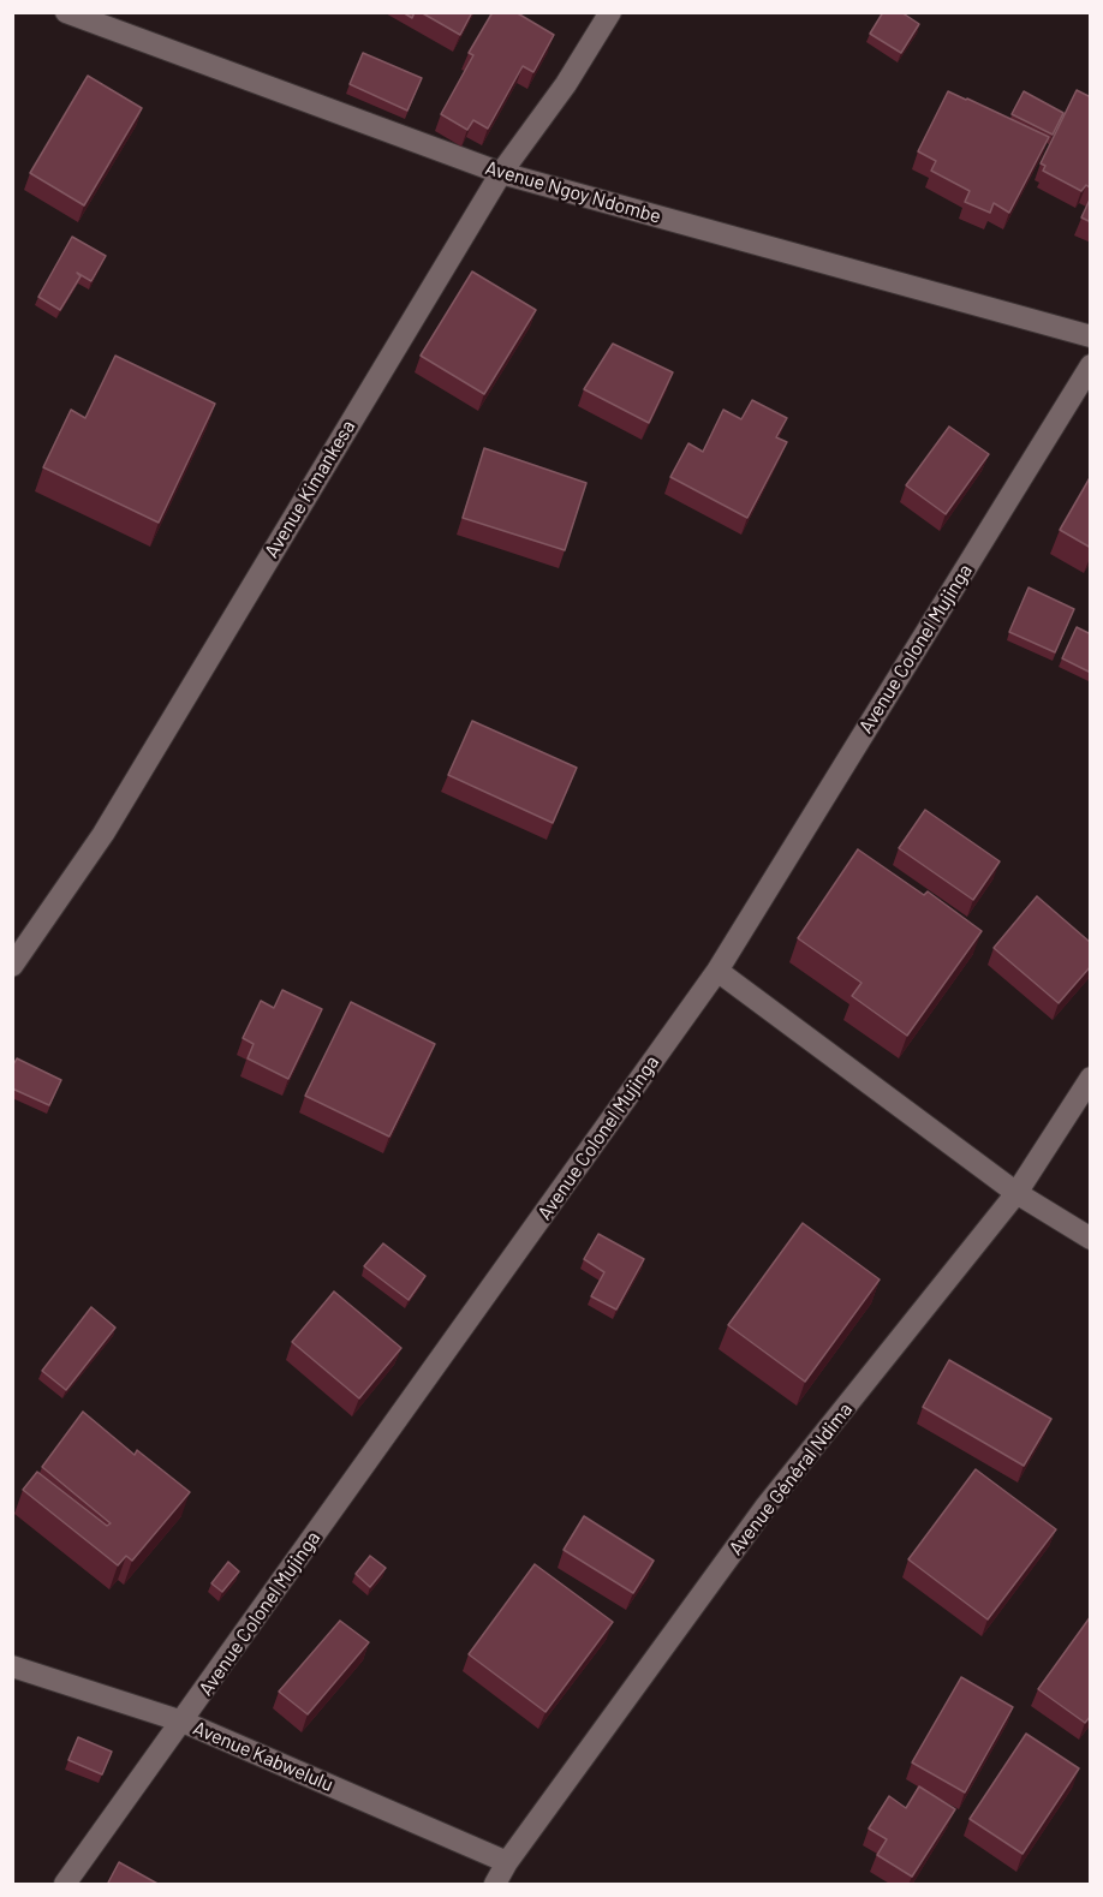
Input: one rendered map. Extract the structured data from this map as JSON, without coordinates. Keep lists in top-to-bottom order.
{
  "streets": {
    "street": [
      "Avenue Ngoy Ndombe",
      "Avenue Kimankesa",
      "Avenue Colonel Mujinga",
      "Avenue Général Ndima",
      "Avenue Kabwelulu"
    ]
  },
  "crossings": [
    ["Avenue Ngoy Ndombe", "Avenue Kimankesa"],
    ["Avenue Colonel Mujinga", "Avenue Kabwelulu"],
    ["Avenue Général Ndima", "Avenue Kabwelulu"]
  ]
}
